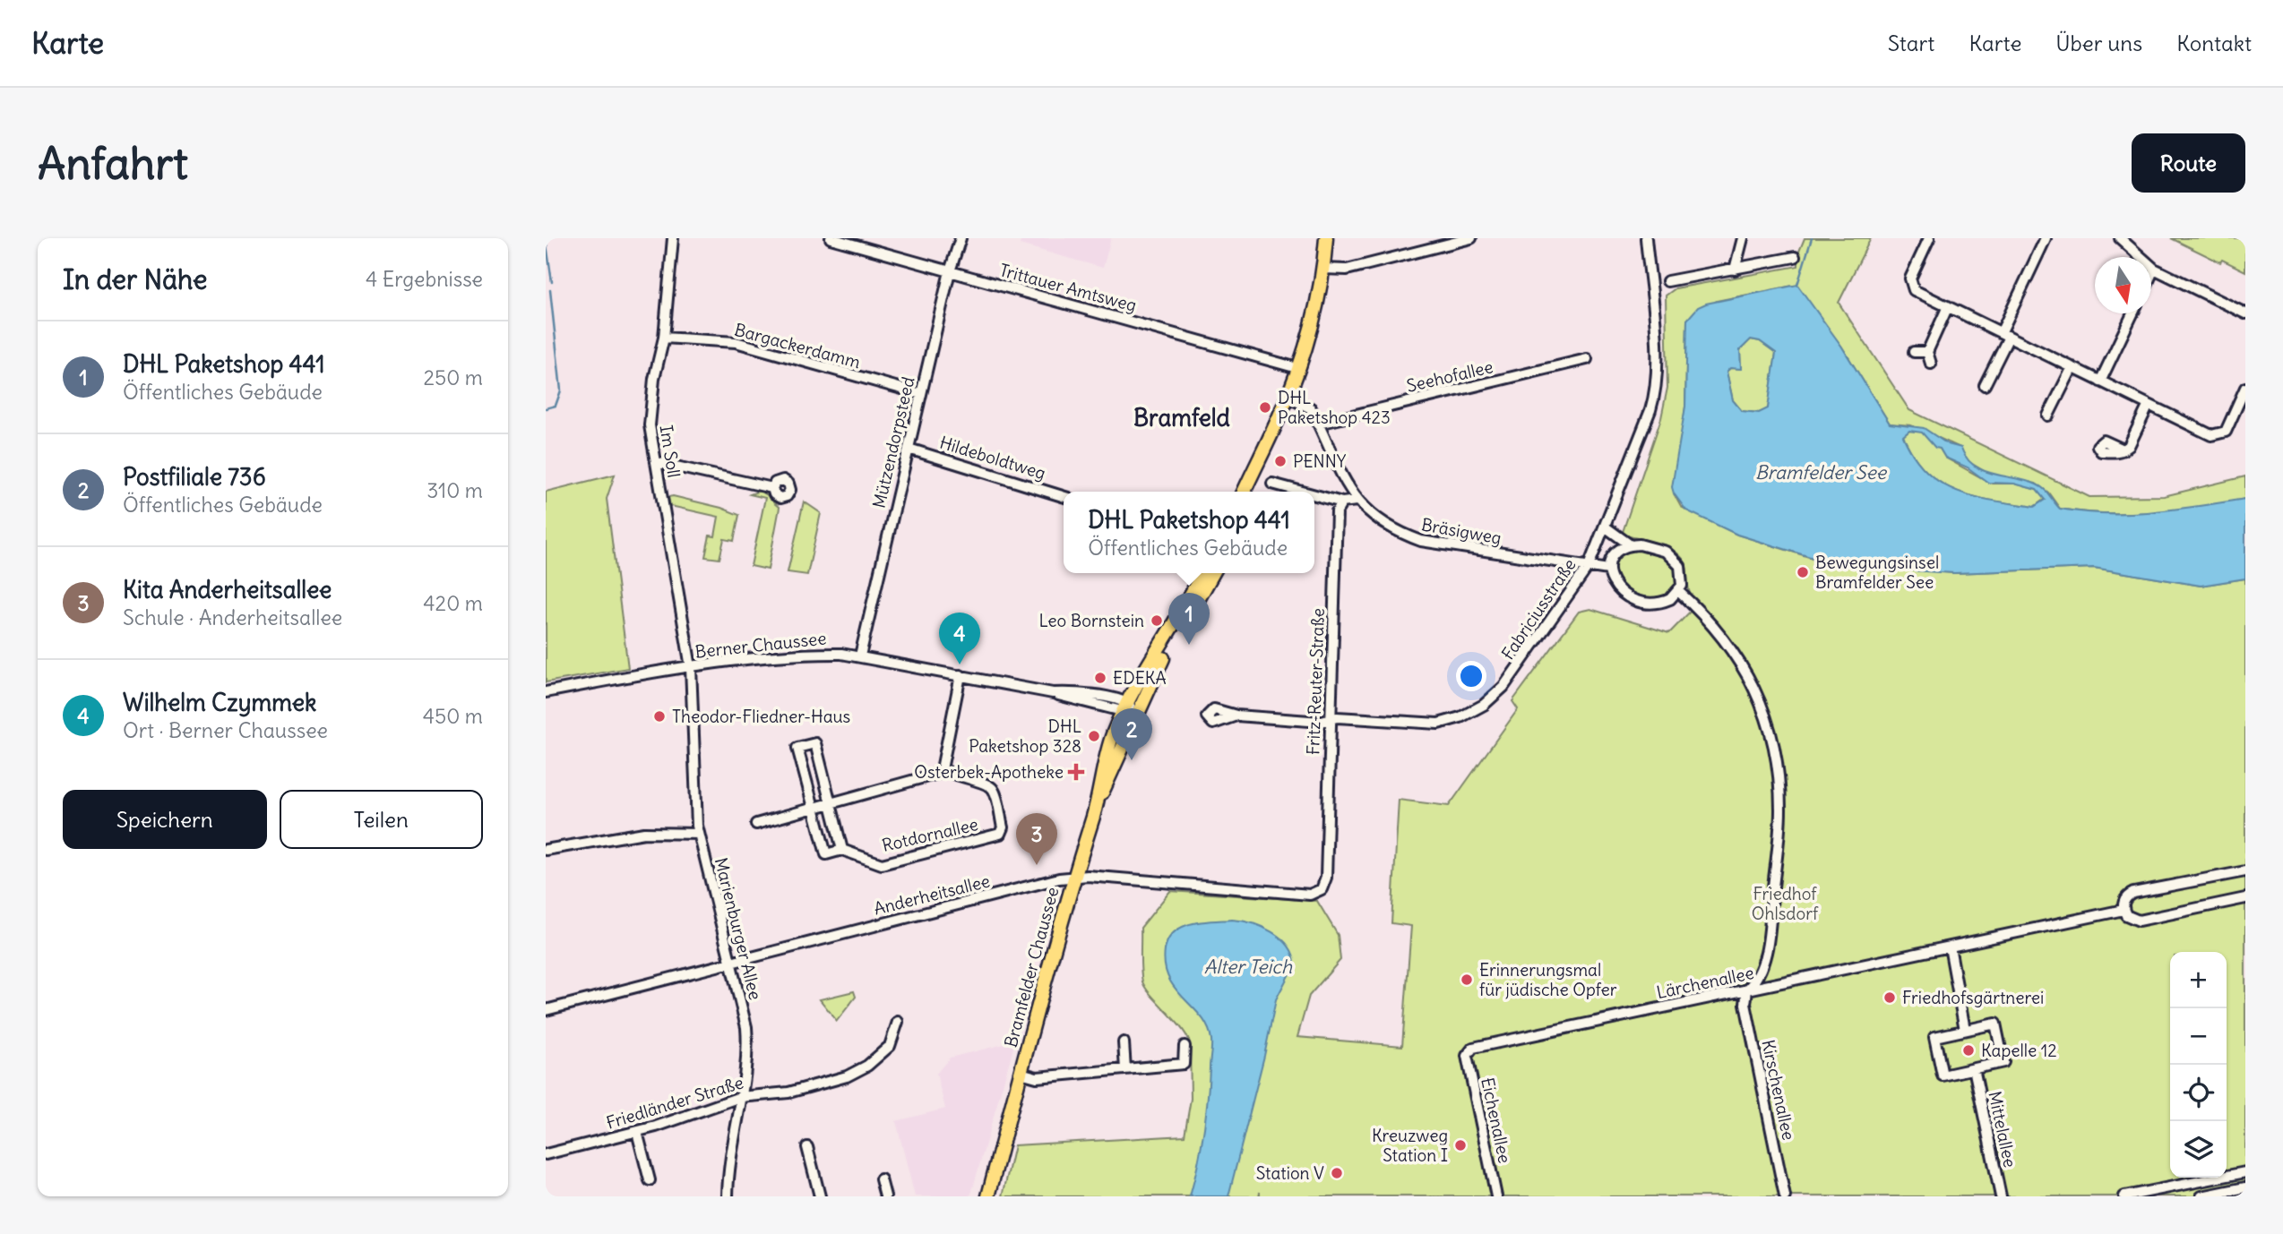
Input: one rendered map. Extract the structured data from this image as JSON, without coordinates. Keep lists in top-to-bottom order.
{
  "streets": {
    "main road": ["Bramfelder Chaussee"],
    "street": [
      "Trittauer Amtsweg",
      "Bargackerdamm",
      "Seehofallee",
      "Mützendorpsteed",
      "Im Soll",
      "Hildeboldtweg",
      "Bräsigweg",
      "Fabriciusstraße",
      "Berner Chaussee",
      "Fritz-Reuter-Straße",
      "Rotdornallee",
      "Anderheitsallee",
      "Marienburger Allee",
      "Lärchenallee",
      "Kirschenallee",
      "Friedländer Straße",
      "Eichenallee",
      "Mittelallee"
    ]
  },
  "crossings": [
    ["Trittauer Amtsweg", "Mützendorpsteed"],
    ["Bargackerdamm", "Mützendorpsteed"],
    ["Bargackerdamm", "Im Soll"],
    ["Seehofallee", "Bräsigweg"],
    ["Mützendorpsteed", "Hildeboldtweg"],
    ["Mützendorpsteed", "Berner Chaussee"],
    ["Im Soll", "Berner Chaussee"],
    ["Im Soll", "Marienburger Allee"],
    ["Bräsigweg", "Fabriciusstraße"],
    ["Fabriciusstraße", "Fritz-Reuter-Straße"],
    ["Berner Chaussee", "Marienburger Allee"],
    ["Berner Chaussee", "Bramfelder Chaussee"],
    ["Fritz-Reuter-Straße", "Anderheitsallee"],
    ["Anderheitsallee", "Marienburger Allee"],
    ["Anderheitsallee", "Bramfelder Chaussee"],
    ["Marienburger Allee", "Friedländer Straße"],
    ["Lärchenallee", "Kirschenallee"],
    ["Lärchenallee", "Eichenallee"]
  ],
  "districts": ["Bramfeld"],
  "water": ["Bramfelder See", "Alter Teich"],
  "parks": ["Friedhof Ohlsdorf"],
  "places": {
    "other": [
      "DHL Paketshop 423",
      "PENNY",
      "Bewegungsinsel Bramfelder See",
      "Leo Bornstein",
      "EDEKA",
      "Theodor-Fliedner-Haus",
      "DHL Paketshop 328",
      "Erinnerungsmal für jüdische Opfer",
      "Friedhofsgärtnerei",
      "Kapelle 12",
      "Kreuzweg Station I",
      "Station V"
    ],
    "health": ["Osterbek-Apotheke"]
  },
  "north": "bottom",
  "page": {
    "header": "Karte",
    "nav": [
      "Start",
      "Karte",
      "Über uns",
      "Kontakt"
    ],
    "buttons": [
      "Route",
      ["Speichern", "Teilen"]
    ],
    "title": "Anfahrt",
    "heading": ["In der Nähe", "4 Ergebnisse"],
    "list": [
      {
        "mark": "1",
        "name": "DHL Paketshop 441",
        "note": "Öffentliches Gebäude",
        "value": "250 m"
      },
      {
        "mark": "2",
        "name": "Postfiliale 736",
        "note": "Öffentliches Gebäude",
        "value": "310 m"
      },
      {
        "mark": "3",
        "name": "Kita Anderheitsallee",
        "note": "Schule · Anderheitsallee",
        "value": "420 m"
      },
      {
        "mark": "4",
        "name": "Wilhelm Czymmek",
        "note": "Ort · Berner Chaussee",
        "value": "450 m"
      }
    ],
    "popup": ["DHL Paketshop 441", "Öffentliches Gebäude"],
    "pins": [
      "1",
      "4",
      "2",
      "3"
    ],
    "map_buttons": ["+", "−"]
  }
}
